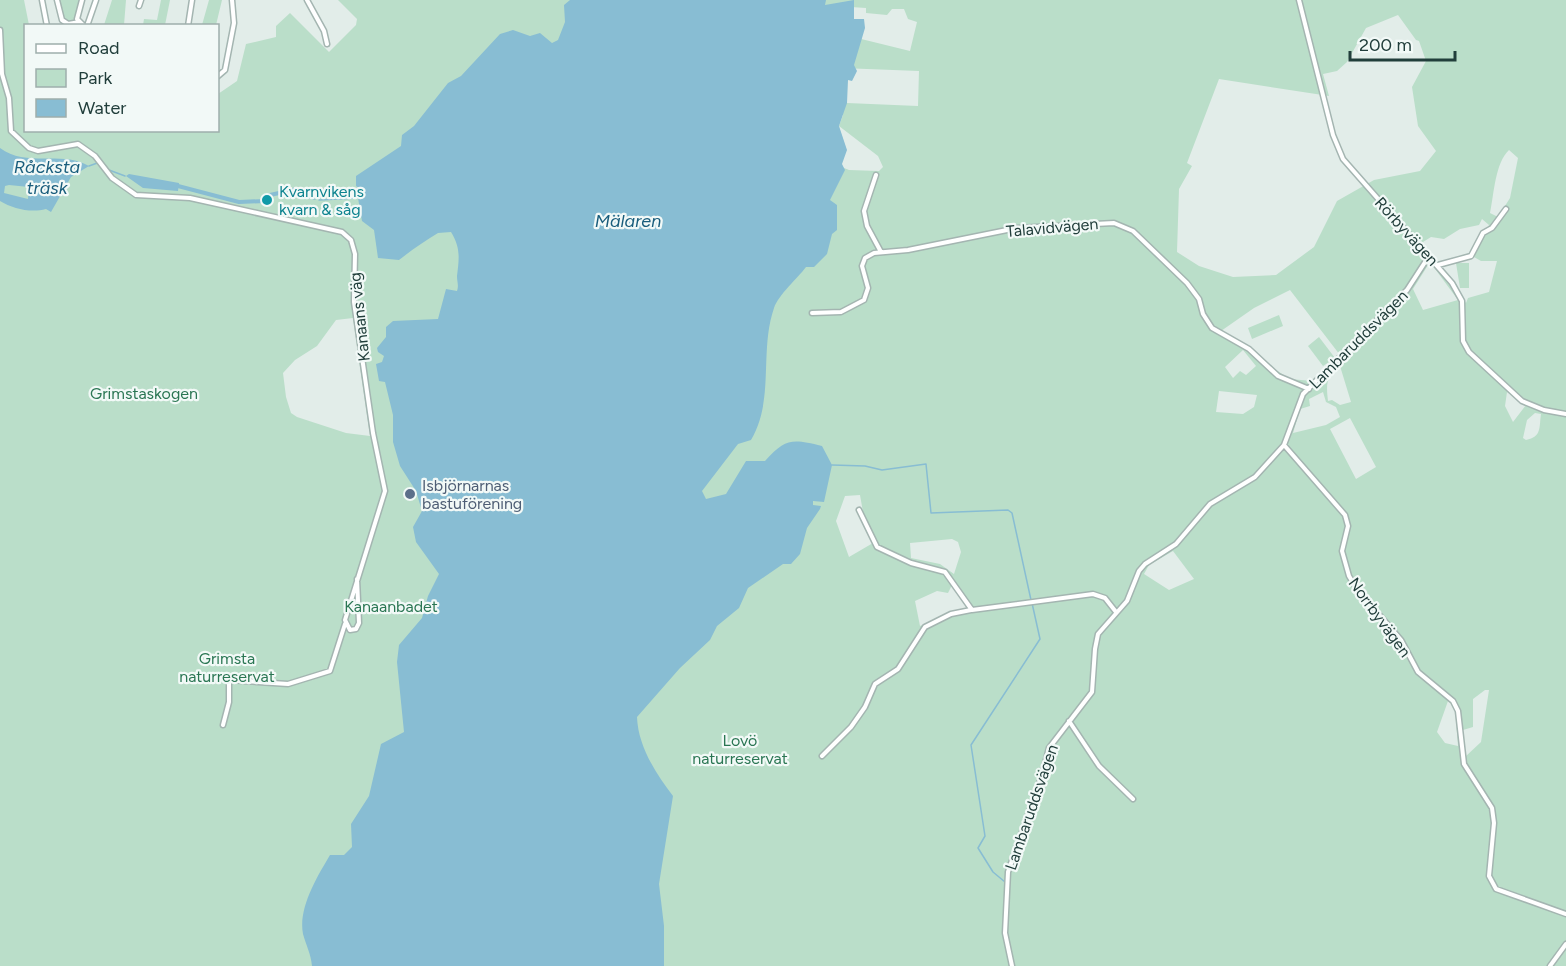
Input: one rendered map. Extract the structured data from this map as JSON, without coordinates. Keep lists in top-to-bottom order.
{
  "streets": {
    "street": [
      "Talavidvägen",
      "Rörbyvägen",
      "Kanaans väg",
      "Lambaruddsvägen",
      "Norrbyvägen"
    ]
  },
  "crossings": [
    ["Talavidvägen", "Lambaruddsvägen"],
    ["Rörbyvägen", "Lambaruddsvägen"],
    ["Lambaruddsvägen", "Norrbyvägen"]
  ],
  "water": ["Råcksta träsk", "Mälaren"],
  "parks": [
    "Grimstaskogen",
    "Kanaanbadet",
    "Grimsta naturreservat",
    "Lovö naturreservat"
  ],
  "places": ["Kvarnvikens kvarn & såg", "Isbjörnarnas bastuförening"],
  "legend": ["Road", "Park", "Water"],
  "scale_bar": "200 m"
}
